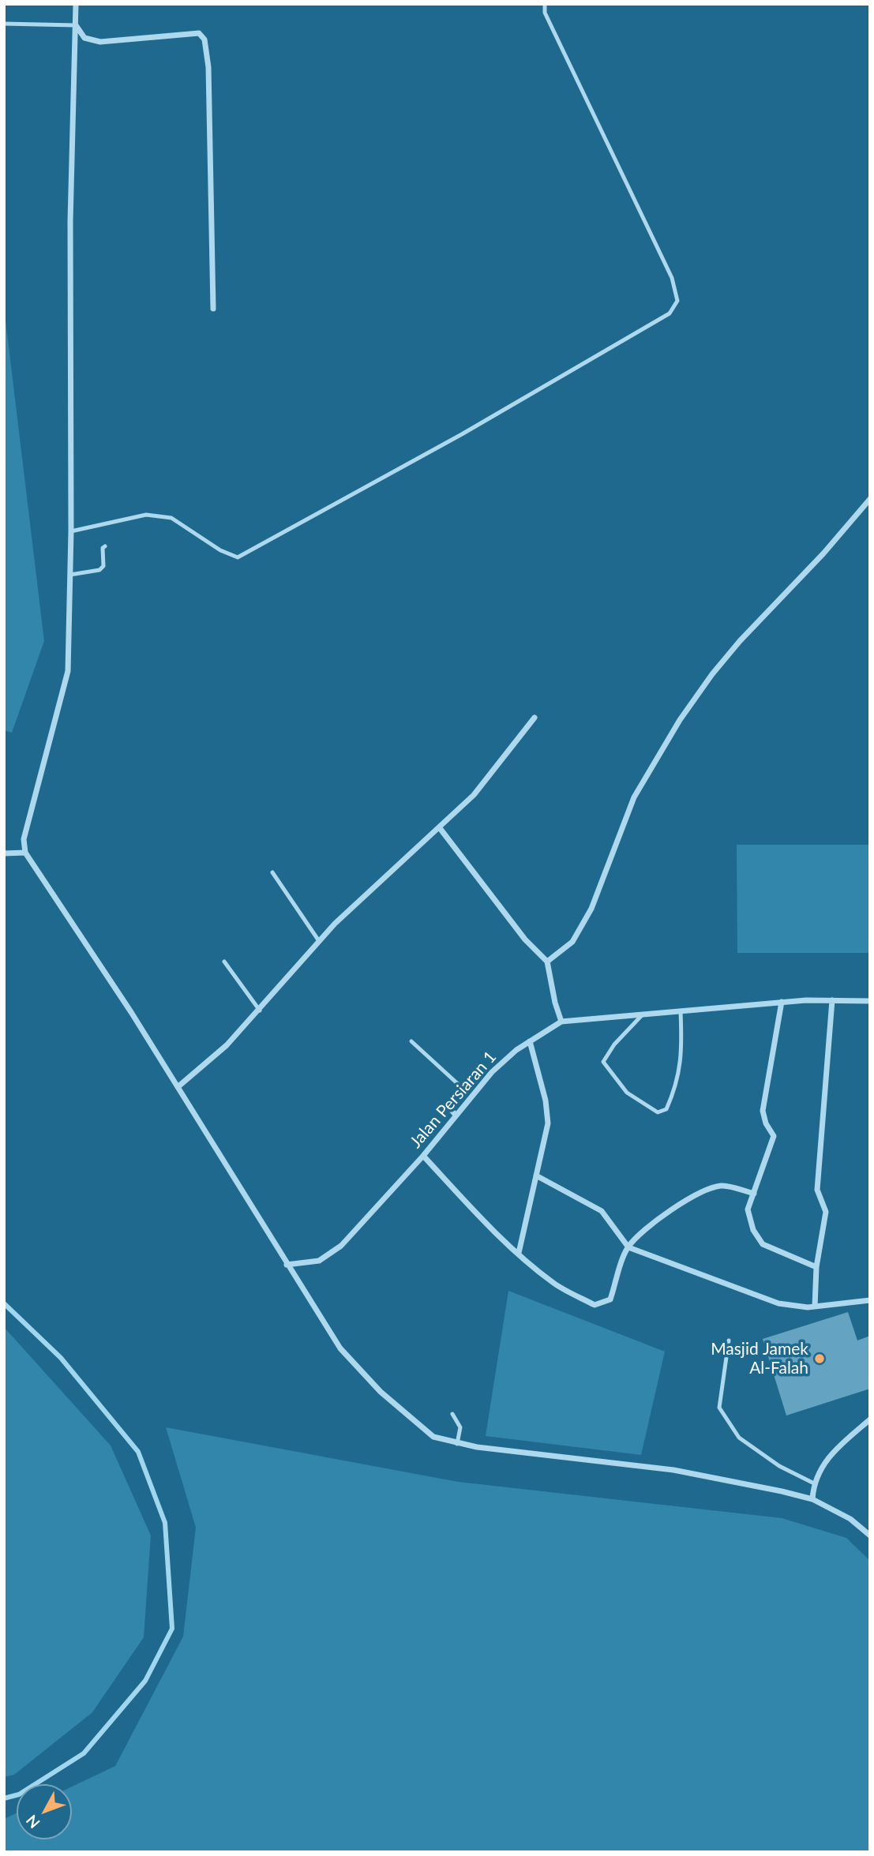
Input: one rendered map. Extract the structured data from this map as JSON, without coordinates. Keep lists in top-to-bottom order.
{
  "streets": {
    "street": ["Jalan Persiaran 1"]
  },
  "places": ["Masjid Jamek Al-Falah"],
  "north": "bottom left"
}
